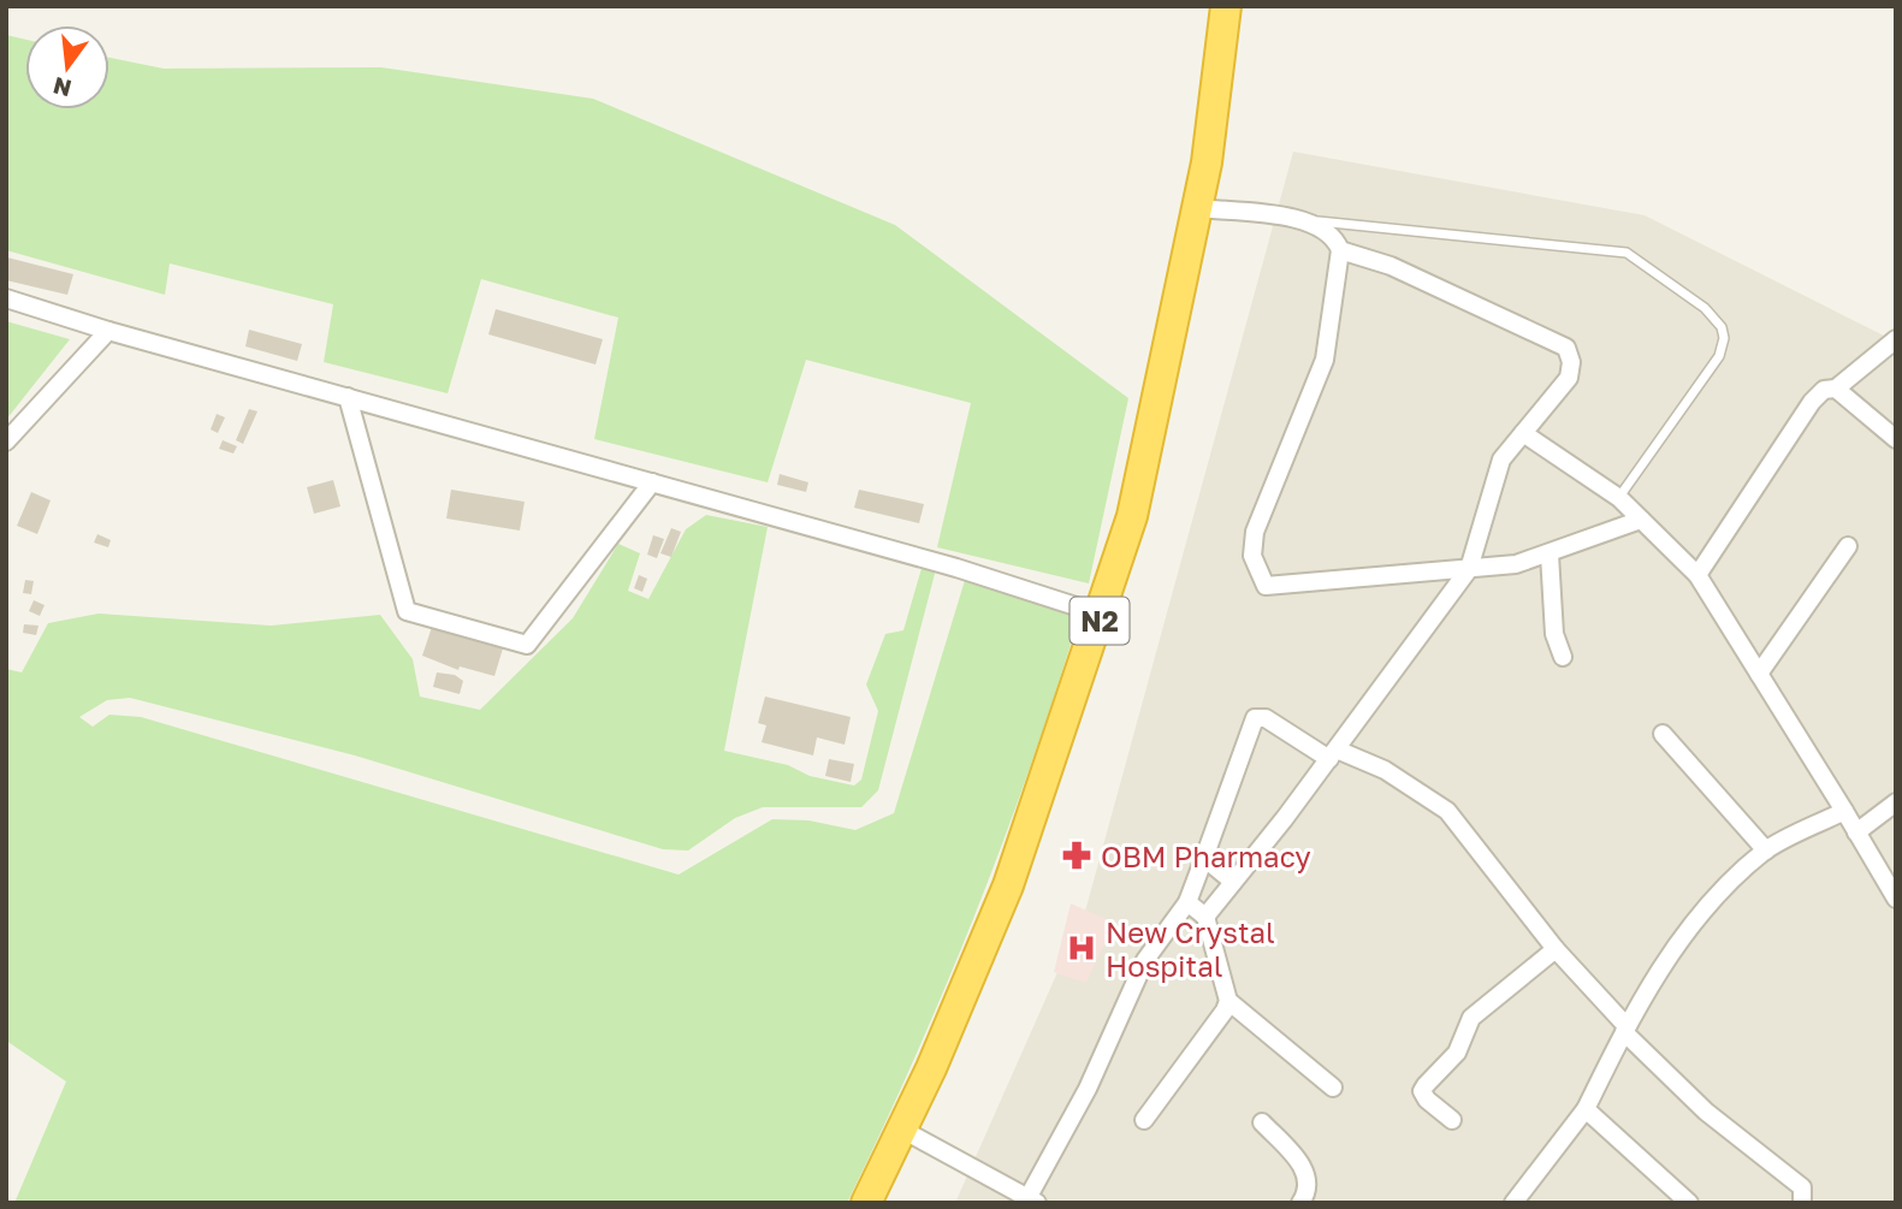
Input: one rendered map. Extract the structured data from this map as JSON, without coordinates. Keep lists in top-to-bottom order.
{
  "streets": {
    "highway": ["N2"]
  },
  "places": {
    "pharmacy": ["OBM Pharmacy"],
    "hospital": ["New Crystal Hospital"]
  },
  "north": "bottom"
}
